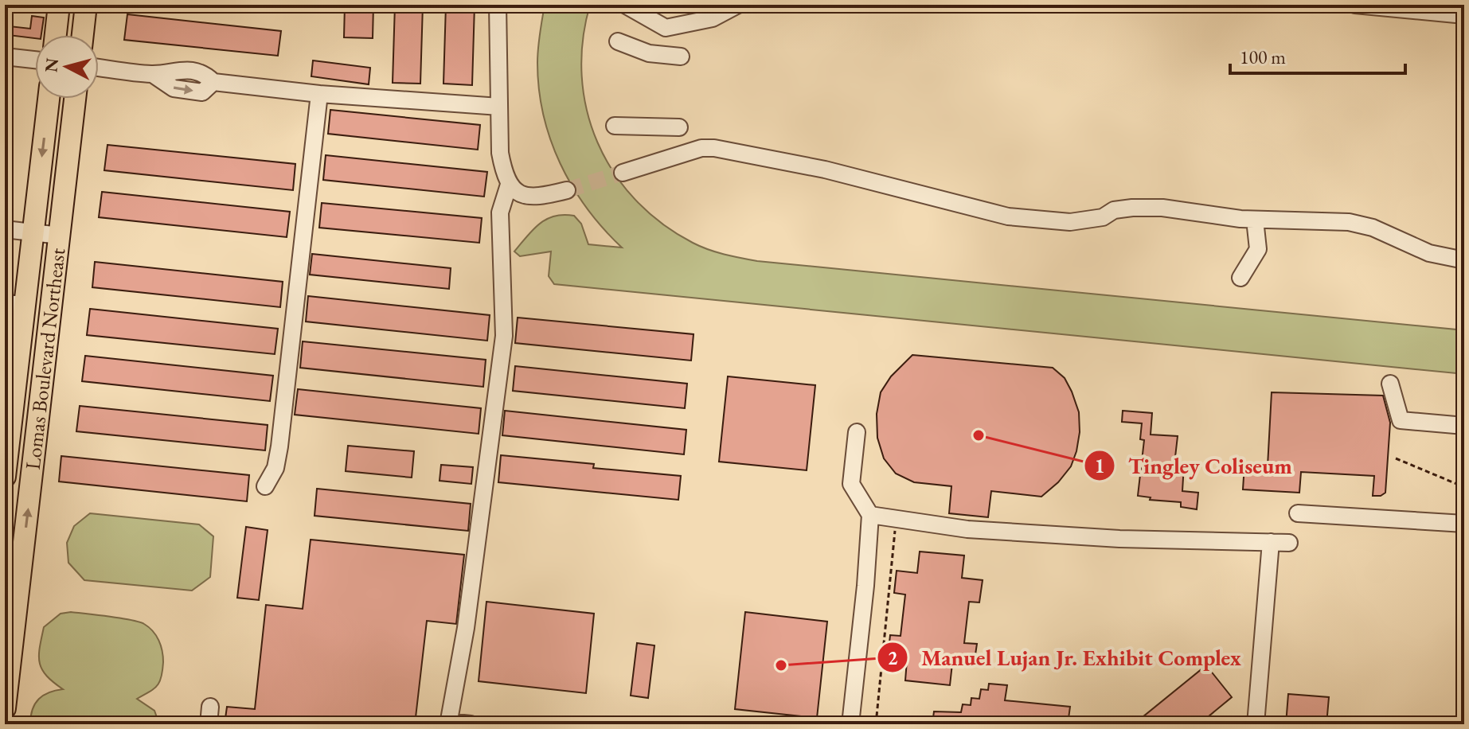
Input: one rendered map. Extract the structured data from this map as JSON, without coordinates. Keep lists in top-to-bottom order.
{
  "streets": {
    "main road": ["Lomas Boulevard Northeast"]
  },
  "places": ["Tingley Coliseum", "Manuel Lujan Jr. Exhibit Complex"],
  "scale_bar": "100 m",
  "north": "left"
}
